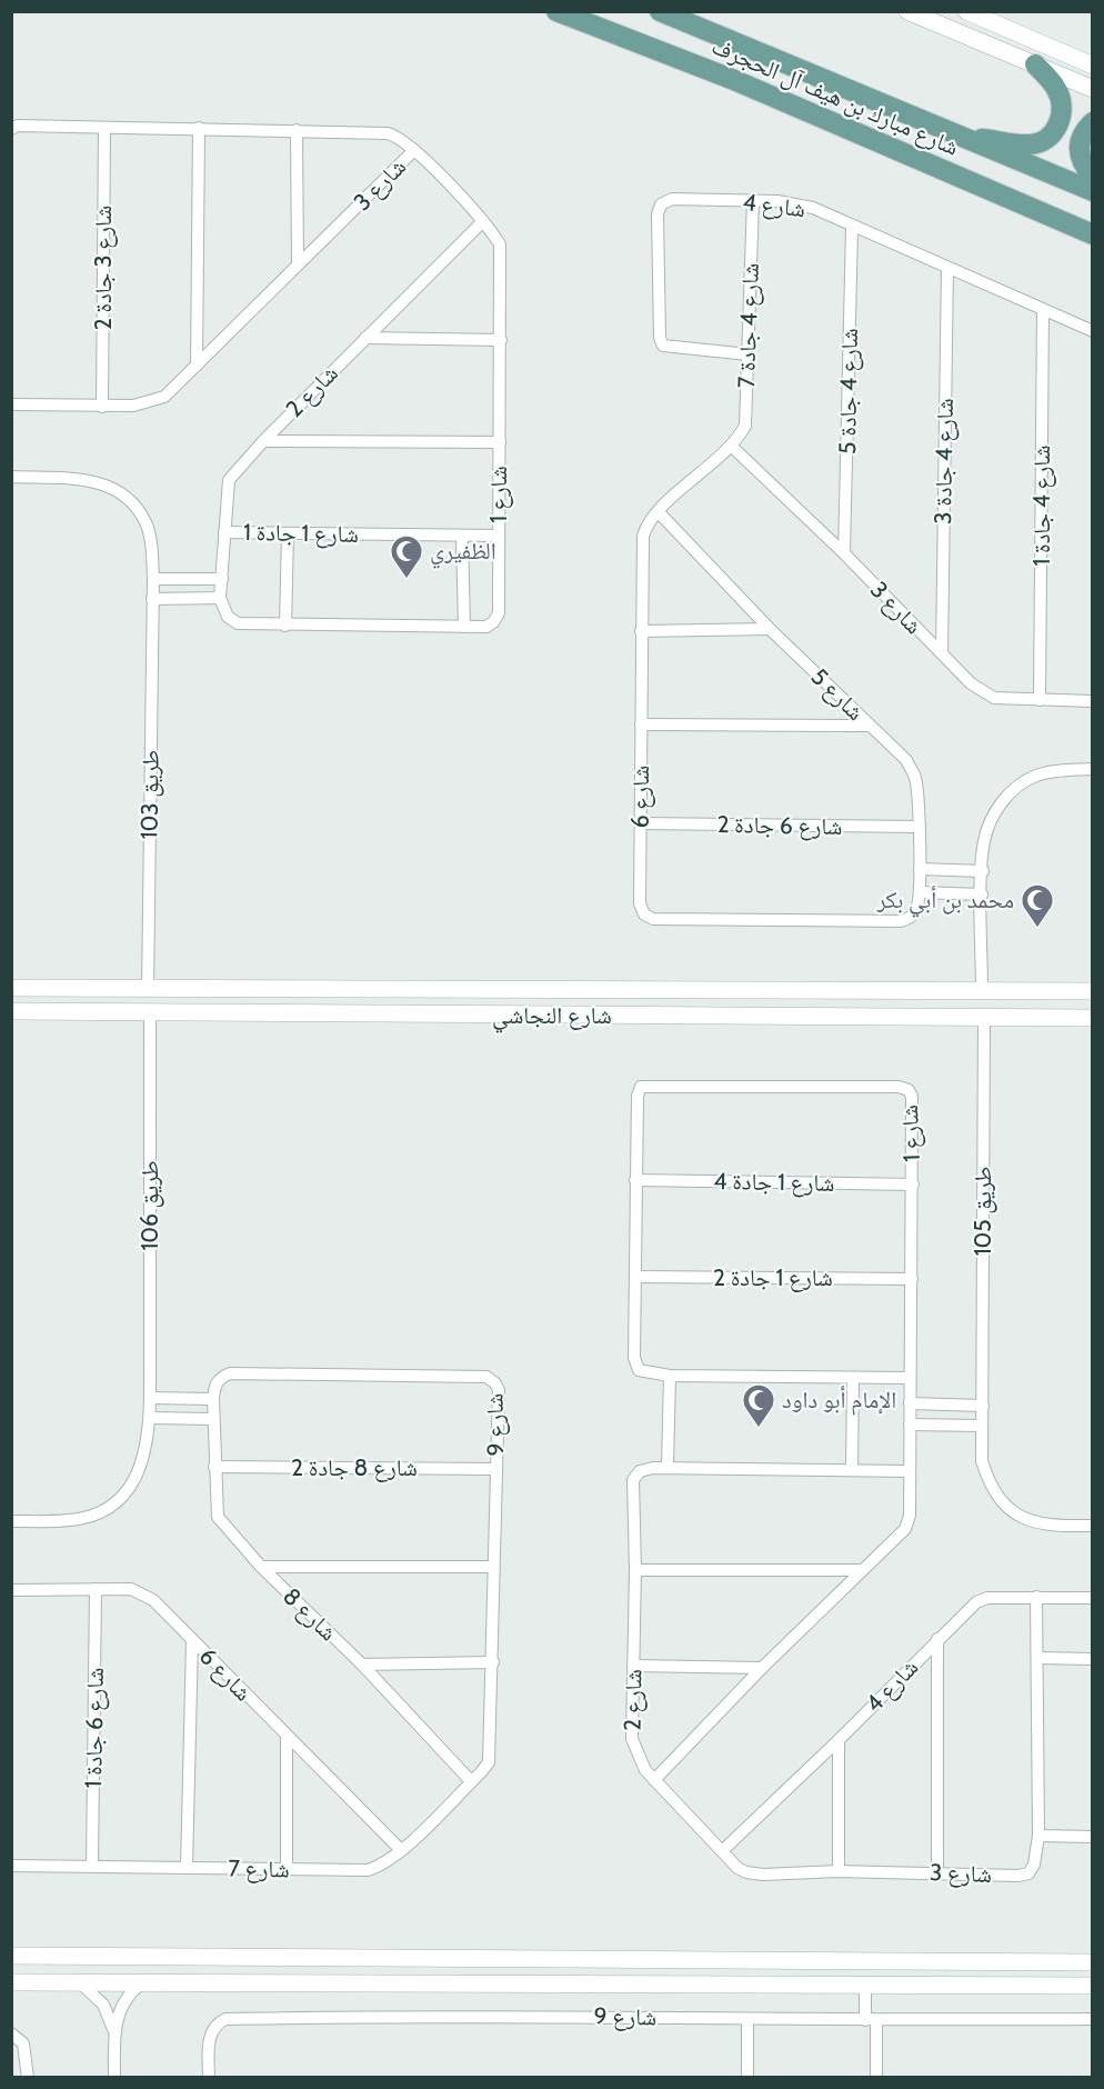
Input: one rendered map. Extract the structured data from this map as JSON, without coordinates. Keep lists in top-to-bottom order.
{
  "streets": {
    "main road": ["شارع مبارك بن هيف آل الحجرف"],
    "street": [
      "شارع 3",
      "شارع 4",
      "شارع 3 جادة 2",
      "شارع 4 جادة 7",
      "شارع 2",
      "شارع 4 جادة 5",
      "شارع 4 جادة 3",
      "شارع 1",
      "شارع 4 جادة 1",
      "شارع 1 جادة 1",
      "شارع 5",
      "طريق 103",
      "شارع 6",
      "شارع 6 جادة 2",
      "شارع النجاشي",
      "شارع 1 جادة 4",
      "طريق 106",
      "طريق 105",
      "شارع 1 جادة 2",
      "شارع 9",
      "شارع 8 جادة 2",
      "شارع 8",
      "شارع 6 جادة 1",
      "شارع 7"
    ]
  },
  "crossings": [
    ["شارع 3", "شارع 4"],
    ["شارع 3", "شارع 3 جادة 2"],
    ["شارع 3", "شارع 4 جادة 7"],
    ["شارع 3", "شارع 2"],
    ["شارع 3", "شارع 4 جادة 5"],
    ["شارع 3", "شارع 4 جادة 3"],
    ["شارع 3", "شارع 1"],
    ["شارع 3", "شارع 4 جادة 1"],
    ["شارع 3", "شارع 6"],
    ["شارع 4", "شارع 4 جادة 7"],
    ["شارع 4", "شارع 4 جادة 5"],
    ["شارع 4", "شارع 4 جادة 3"],
    ["شارع 4", "شارع 4 جادة 1"],
    ["شارع 4 جادة 7", "شارع 6"],
    ["شارع 2", "شارع 1"],
    ["شارع 2", "شارع 1 جادة 1"],
    ["شارع 1", "شارع 1 جادة 1"],
    ["شارع 1", "شارع 1 جادة 4"],
    ["شارع 1", "شارع 1 جادة 2"],
    ["شارع 5", "شارع 6"],
    ["شارع 5", "شارع 6 جادة 2"],
    ["طريق 103", "شارع النجاشي"],
    ["شارع 6", "شارع 6 جادة 2"],
    ["شارع 6", "شارع 6 جادة 1"],
    ["شارع 6", "شارع 7"],
    ["شارع النجاشي", "طريق 106"],
    ["شارع النجاشي", "طريق 105"],
    ["شارع 9", "شارع 8 جادة 2"],
    ["شارع 9", "شارع 8"],
    ["شارع 9", "شارع 7"],
    ["شارع 8 جادة 2", "شارع 8"],
    ["شارع 8", "شارع 7"],
    ["شارع 6 جادة 1", "شارع 7"]
  ],
  "places": {
    "mosque": ["الظفيري", "محمد بن أبي بكر", "الإمام أبو داود"]
  }
}
